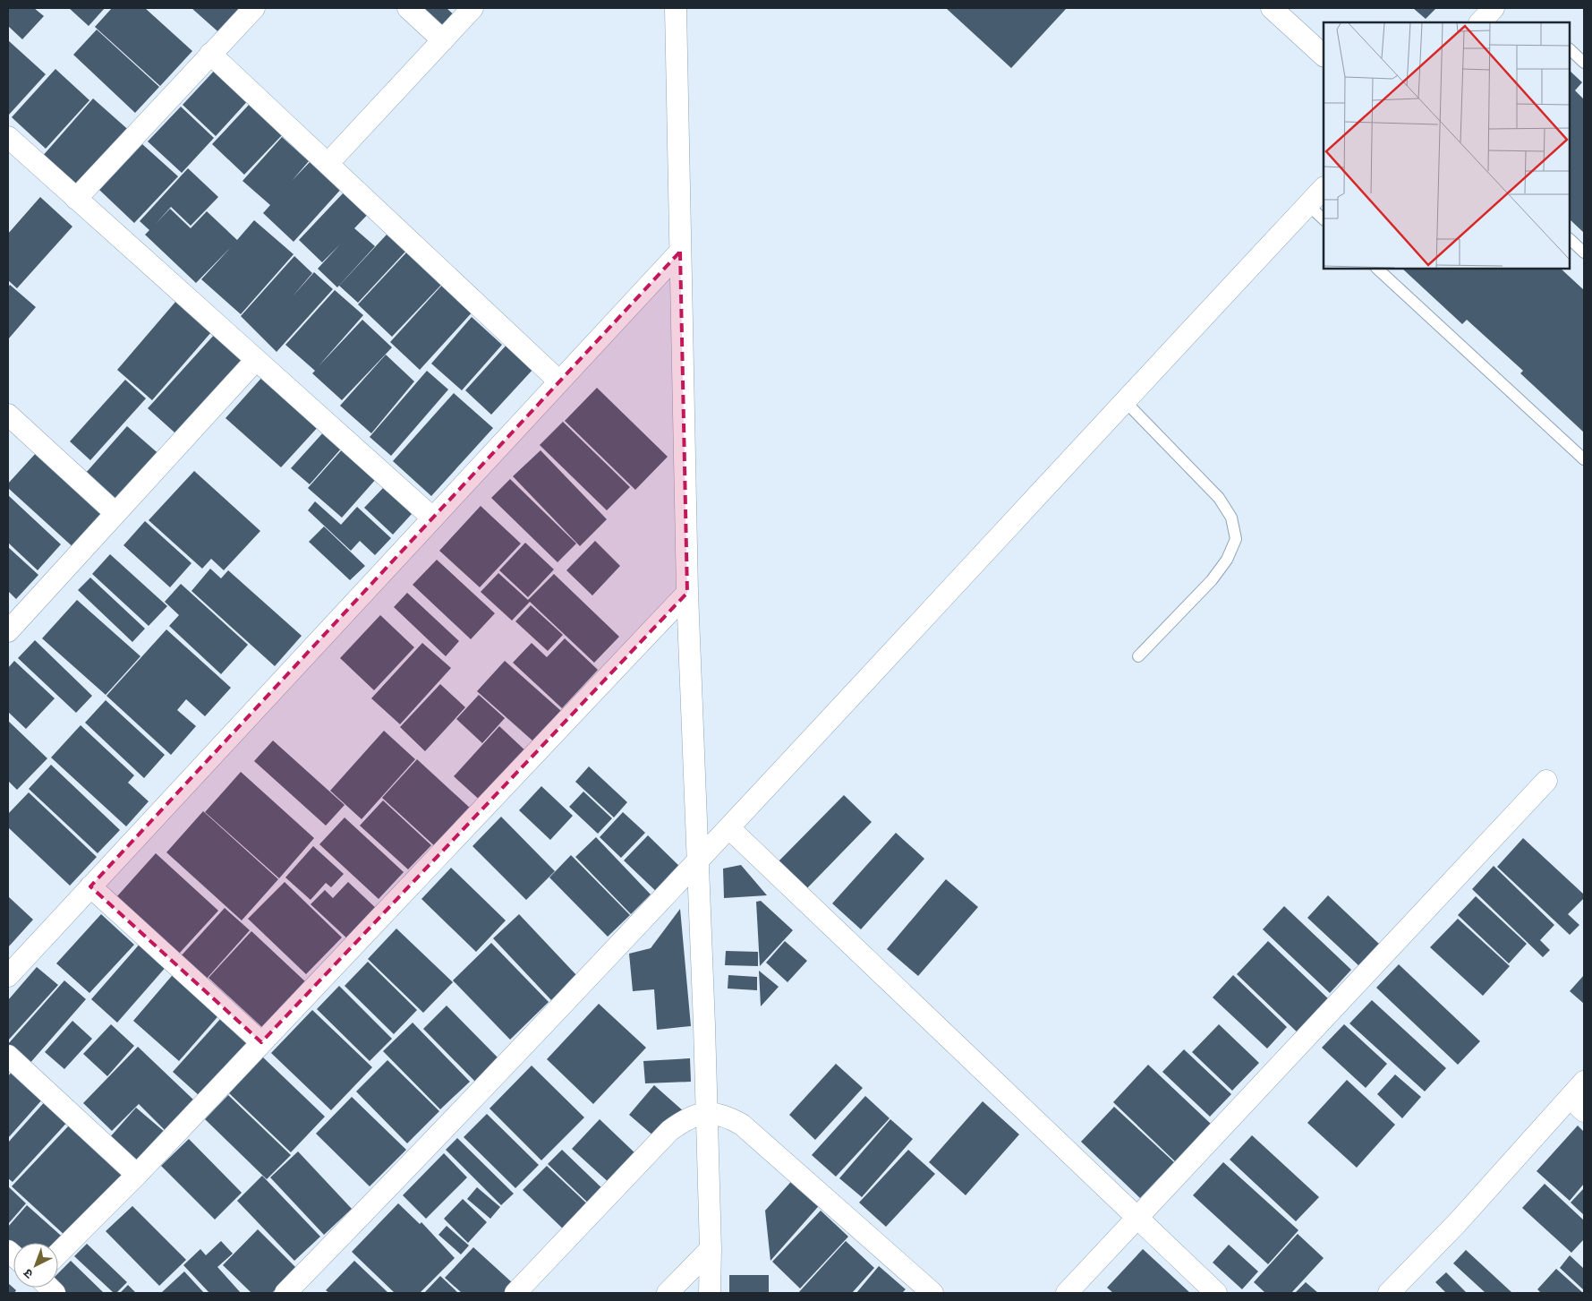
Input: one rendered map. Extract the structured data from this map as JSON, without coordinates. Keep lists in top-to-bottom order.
{
  "north": "bottom left"
}
